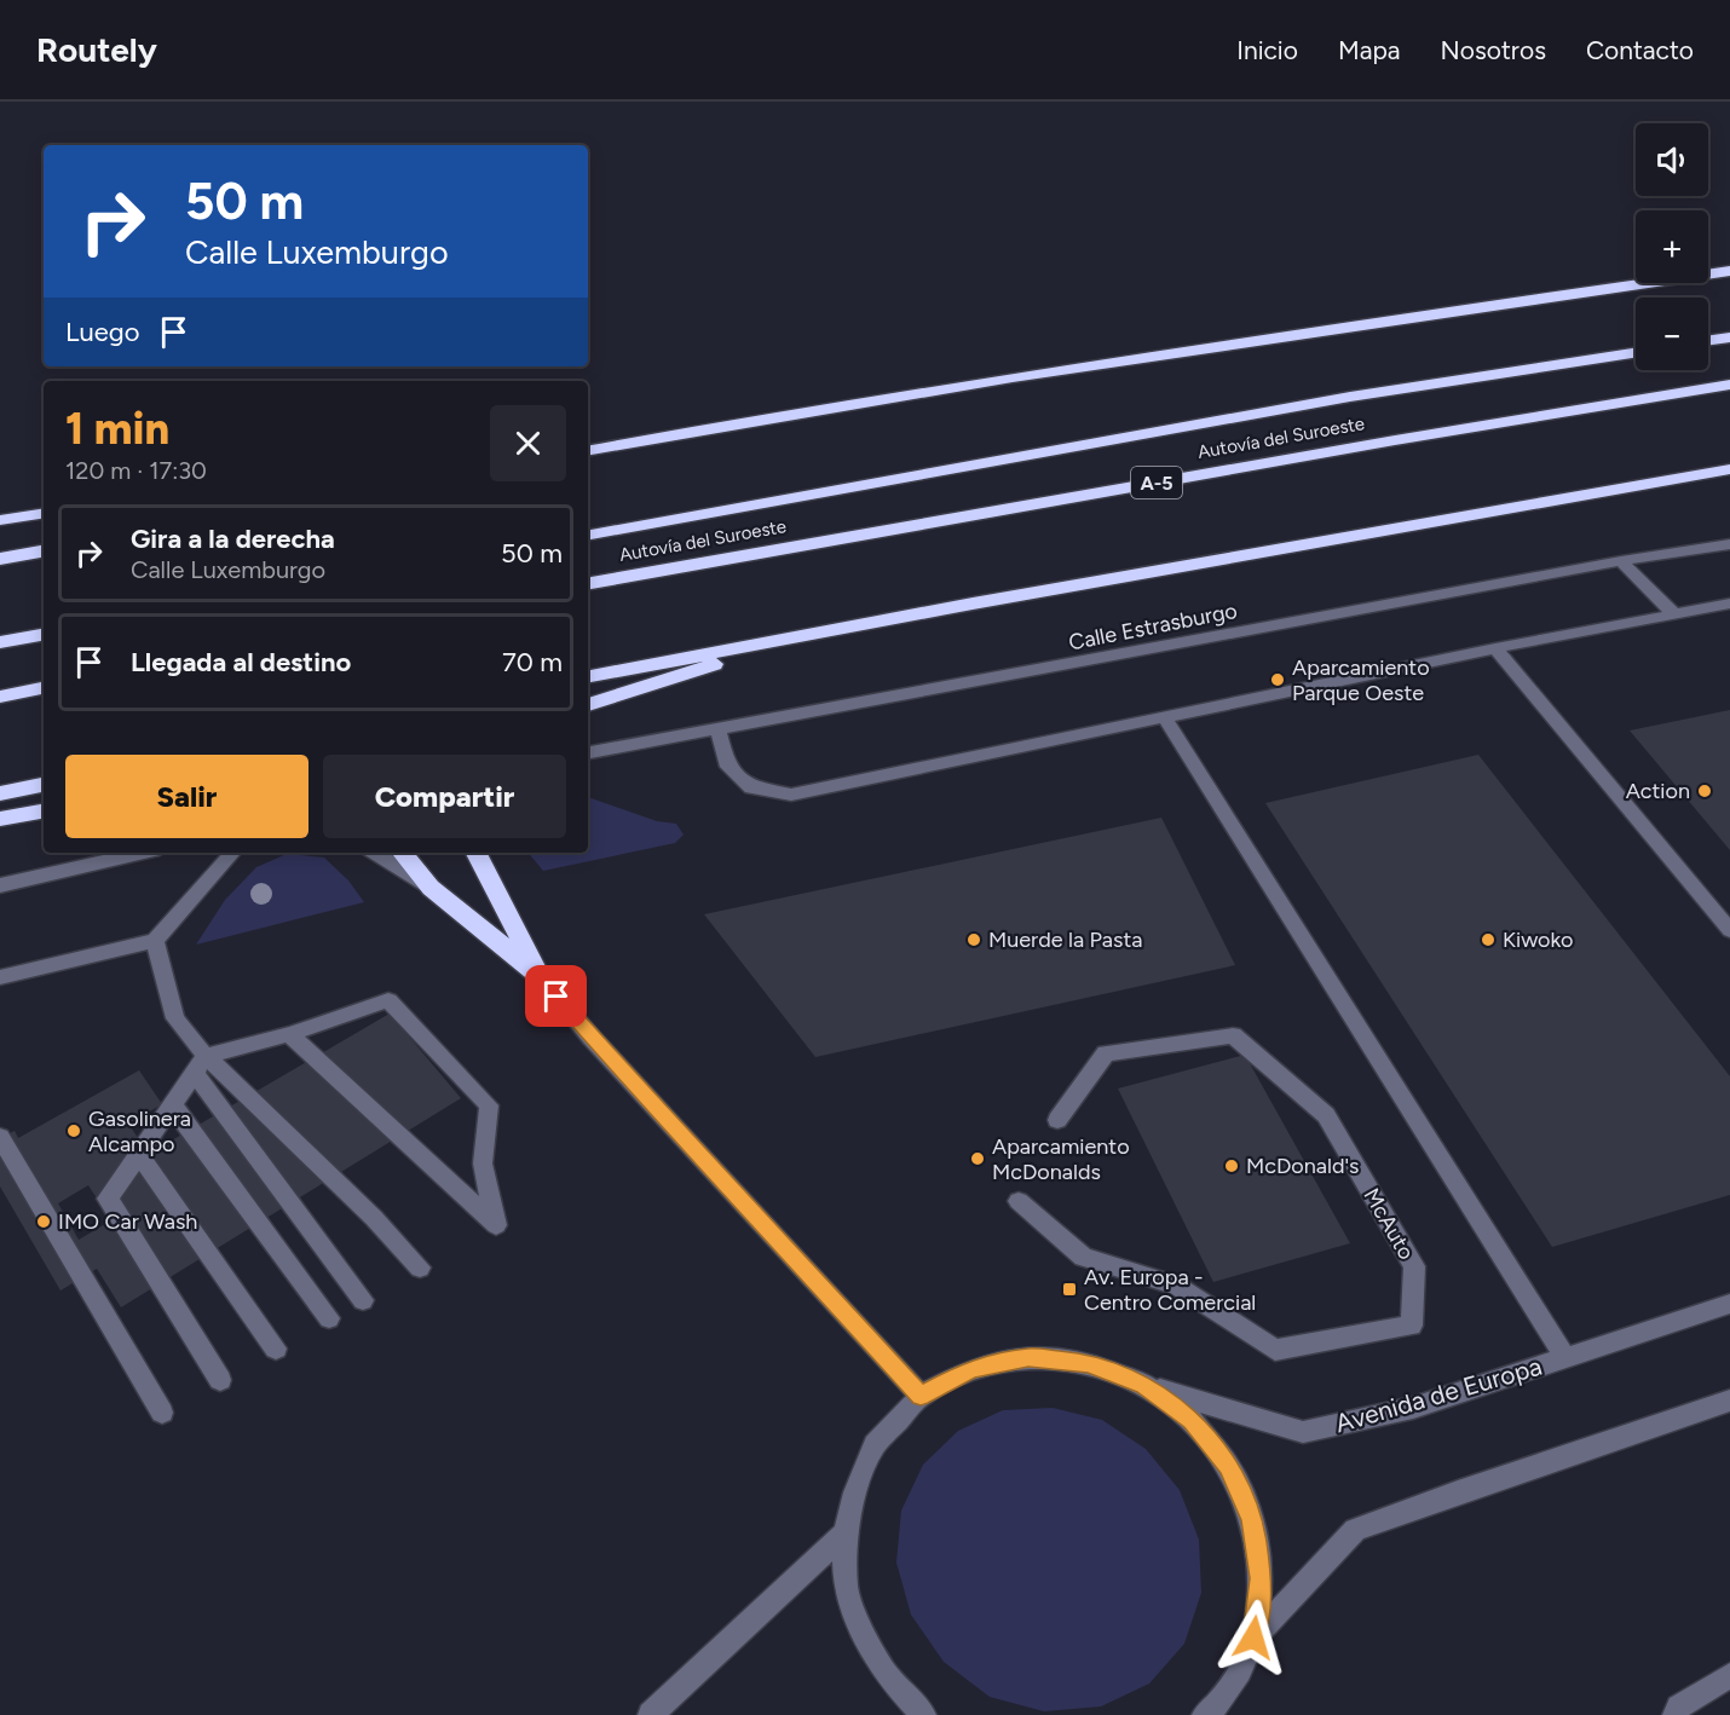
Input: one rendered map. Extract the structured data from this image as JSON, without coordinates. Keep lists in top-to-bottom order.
{
  "streets": {
    "highway": ["Autovía del Suroeste", "A-5"],
    "street": ["Calle Estrasburgo", "McAuto", "Avenida de Europa"]
  },
  "places": {
    "other": [
      "Aparcamiento Parque Oeste",
      "Action",
      "Muerde la Pasta",
      "Kiwoko",
      "Gasolinera Alcampo",
      "Aparcamiento McDonalds",
      "McDonald's",
      "IMO Car Wash"
    ],
    "transit": ["Av. Europa - Centro Comercial"]
  },
  "page": {
    "header": "Routely",
    "nav": [
      "Inicio",
      "Mapa",
      "Nosotros",
      "Contacto"
    ],
    "map_buttons": ["+", "−"],
    "turn": ["50 m", "Calle Luxemburgo"],
    "then": "Luego",
    "heading": ["1 min", "120 m · 17:30"],
    "list": [
      {
        "name": "Gira a la derecha",
        "note": "Calle Luxemburgo",
        "value": "50 m"
      },
      {
        "name": "Llegada al destino",
        "value": "70 m"
      }
    ],
    "buttons": ["Salir", "Compartir"]
  }
}
